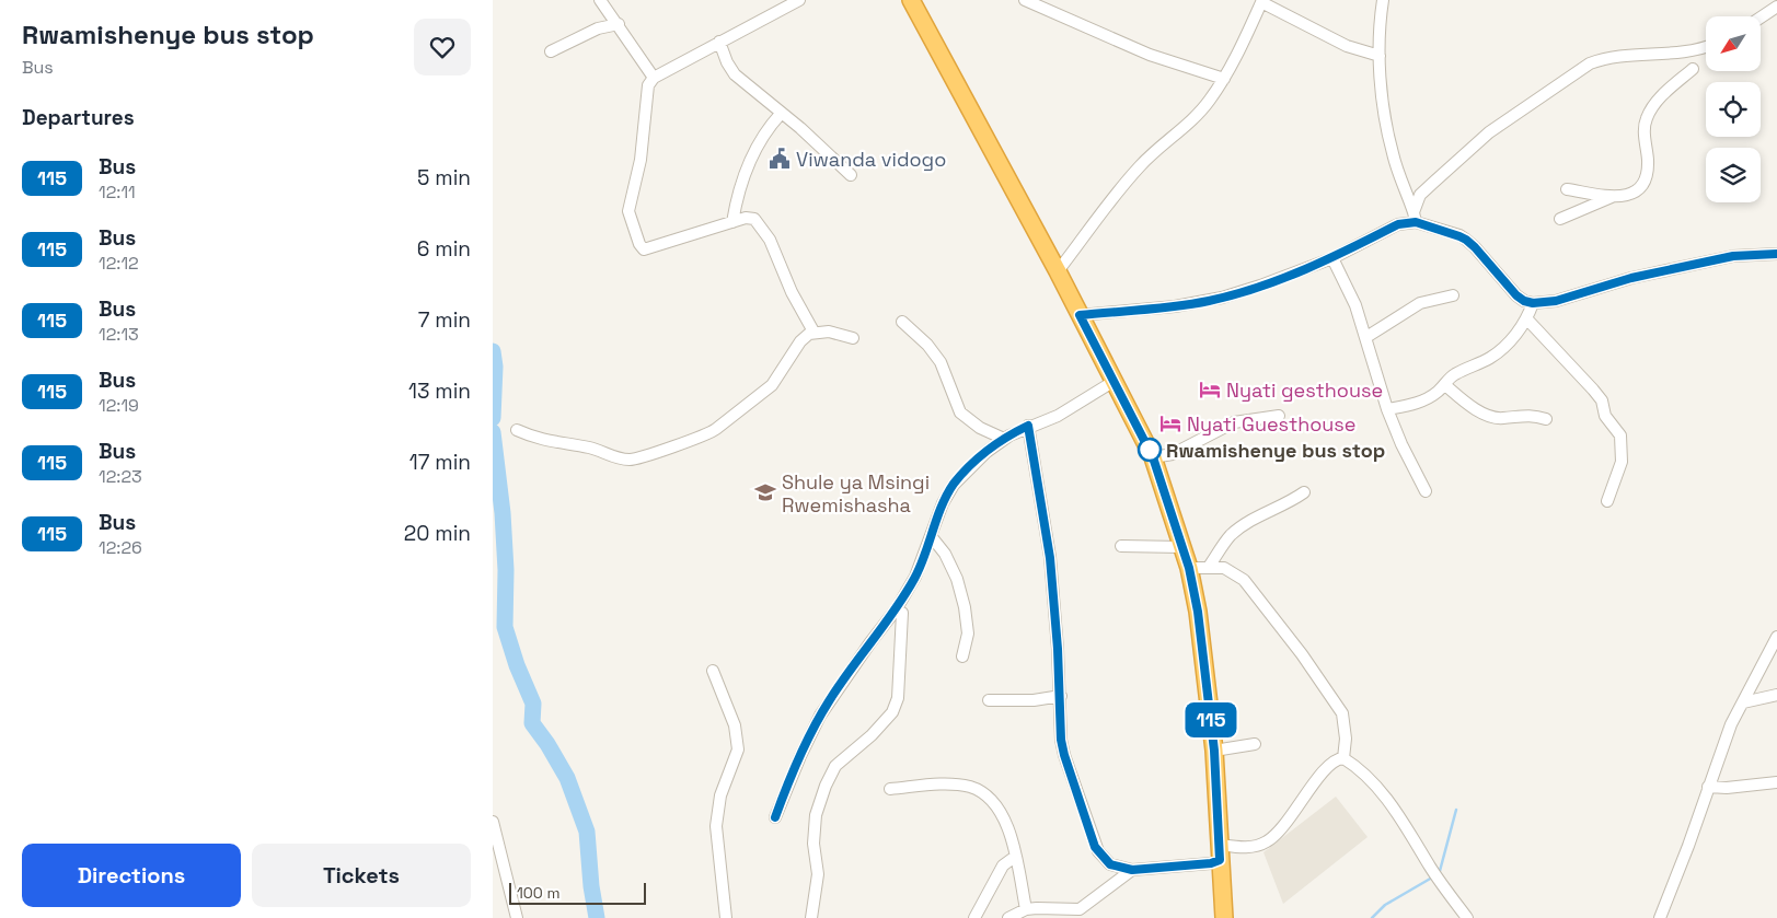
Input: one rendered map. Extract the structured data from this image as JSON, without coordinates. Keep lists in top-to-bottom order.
{
  "places": {
    "public building": ["Viwanda vidogo"],
    "hotel": ["Nyati gesthouse", "Nyati Guesthouse"],
    "other": ["Rwamishenye bus stop"],
    "school or university": ["Shule ya Msingi Rwemishasha"]
  },
  "lines": ["bus line 115"],
  "scale_bar": "100 m",
  "north": "bottom left",
  "page": {
    "heading": [
      ["Rwamishenye bus stop", "Bus"],
      "Departures"
    ],
    "on_map": "115",
    "list": [
      {
        "mark": "115",
        "name": "Bus",
        "note": "12:11",
        "value": "5 min"
      },
      {
        "mark": "115",
        "name": "Bus",
        "note": "12:12",
        "value": "6 min"
      },
      {
        "mark": "115",
        "name": "Bus",
        "note": "12:13",
        "value": "7 min"
      },
      {
        "mark": "115",
        "name": "Bus",
        "note": "12:19",
        "value": "13 min"
      },
      {
        "mark": "115",
        "name": "Bus",
        "note": "12:23",
        "value": "17 min"
      },
      {
        "mark": "115",
        "name": "Bus",
        "note": "12:26",
        "value": "20 min"
      }
    ],
    "buttons": ["Directions", "Tickets"],
    "scale": "100 m"
  }
}
